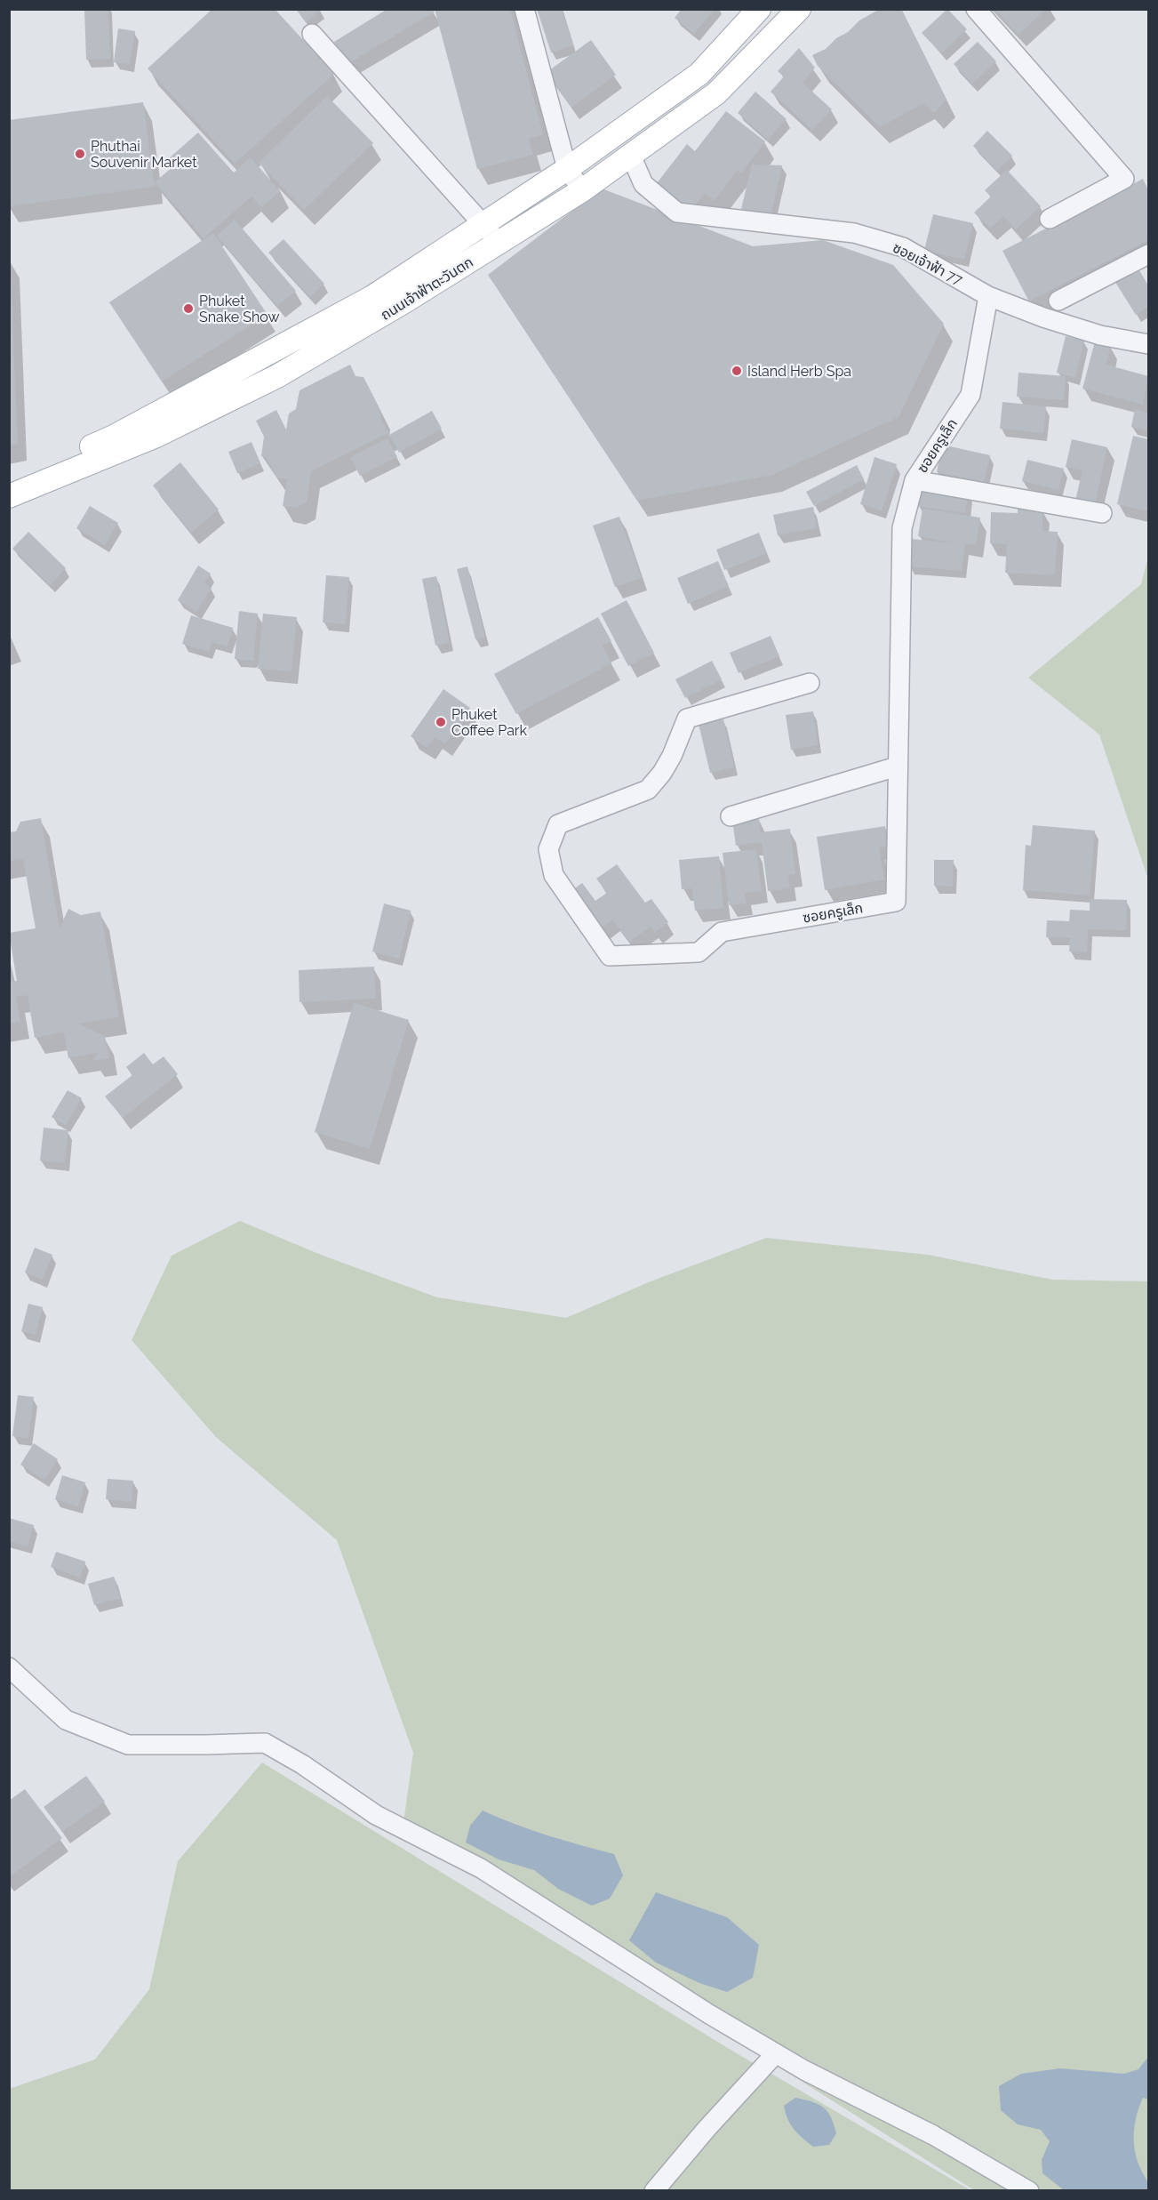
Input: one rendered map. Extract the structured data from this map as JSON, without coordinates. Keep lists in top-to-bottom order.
{
  "streets": {
    "main road": ["ถนนเจ้าฟ้าตะวันตก"],
    "street": ["ซอยเจ้าฟ้า 77", "ซอยครูเล็ก"]
  },
  "crossings": [
    ["ซอยเจ้าฟ้า 77", "ถนนเจ้าฟ้าตะวันตก"],
    ["ซอยเจ้าฟ้า 77", "ซอยครูเล็ก"]
  ],
  "places": [
    "Phuthai Souvenir Market",
    "Phuket Snake Show",
    "Island Herb Spa",
    "Phuket Coffee Park"
  ]
}
